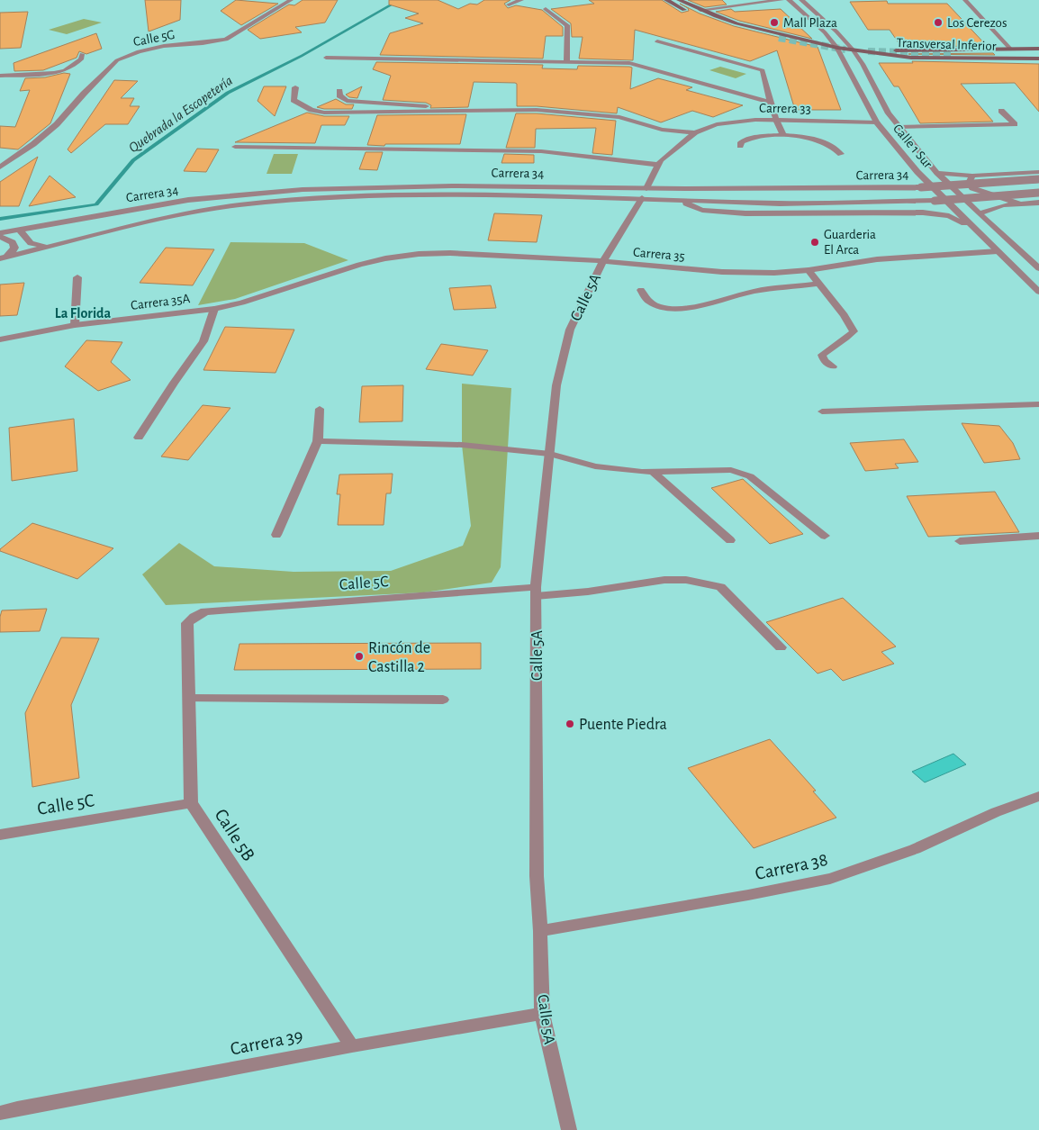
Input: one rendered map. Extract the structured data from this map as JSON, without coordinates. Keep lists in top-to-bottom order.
{
  "streets": {
    "main road": ["Transversal Inferior"],
    "street": [
      "Calle 5G",
      "Carrera 33",
      "Calle 1 Sur",
      "Carrera 34",
      "Carrera 35",
      "Calle 5A",
      "Carrera 35A",
      "Calle 5C",
      "Calle 5B",
      "Carrera 38",
      "Carrera 39"
    ]
  },
  "crossings": [
    ["Transversal Inferior", "Calle 1 Sur"],
    ["Carrera 33", "Calle 1 Sur"],
    ["Carrera 33", "Calle 5A"],
    ["Calle 1 Sur", "Carrera 35"],
    ["Carrera 34", "Calle 5A"],
    ["Carrera 35", "Calle 5A"],
    ["Carrera 35", "Carrera 35A"],
    ["Calle 5A", "Calle 5C"],
    ["Calle 5A", "Carrera 38"],
    ["Calle 5A", "Carrera 39"],
    ["Calle 5C", "Calle 5B"],
    ["Calle 5B", "Carrera 39"]
  ],
  "districts": ["La Florida"],
  "water": ["Quebrada la Escopetería"],
  "places": [
    "Mall Plaza",
    "Los Cerezos",
    "Guarderia El Arca",
    "Rincón de Castilla 2",
    "Puente Piedra"
  ]
}
